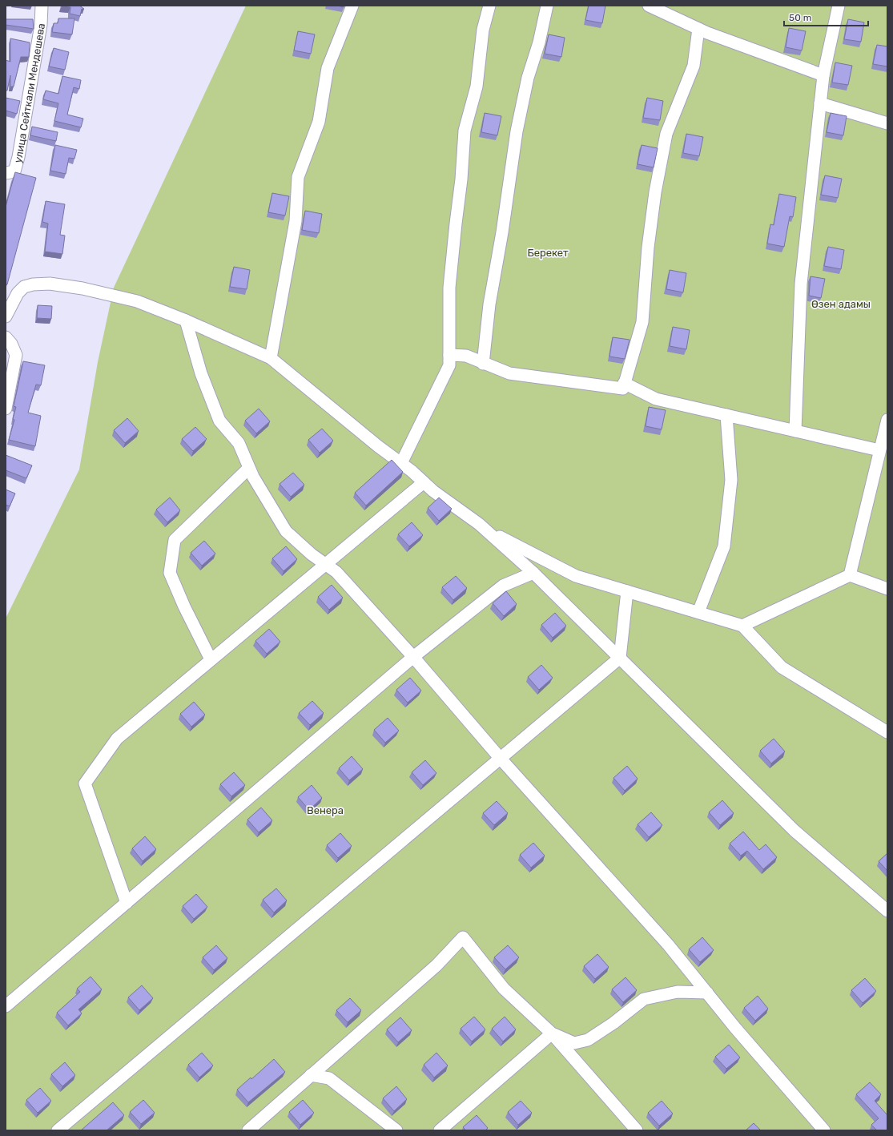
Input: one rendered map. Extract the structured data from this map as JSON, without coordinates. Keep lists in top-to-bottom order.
{
  "streets": {
    "street": ["улица Сейткали Мендешева"]
  },
  "parks": ["Берекет", "Өзен адамы", "Венера"],
  "scale_bar": "50 m"
}
